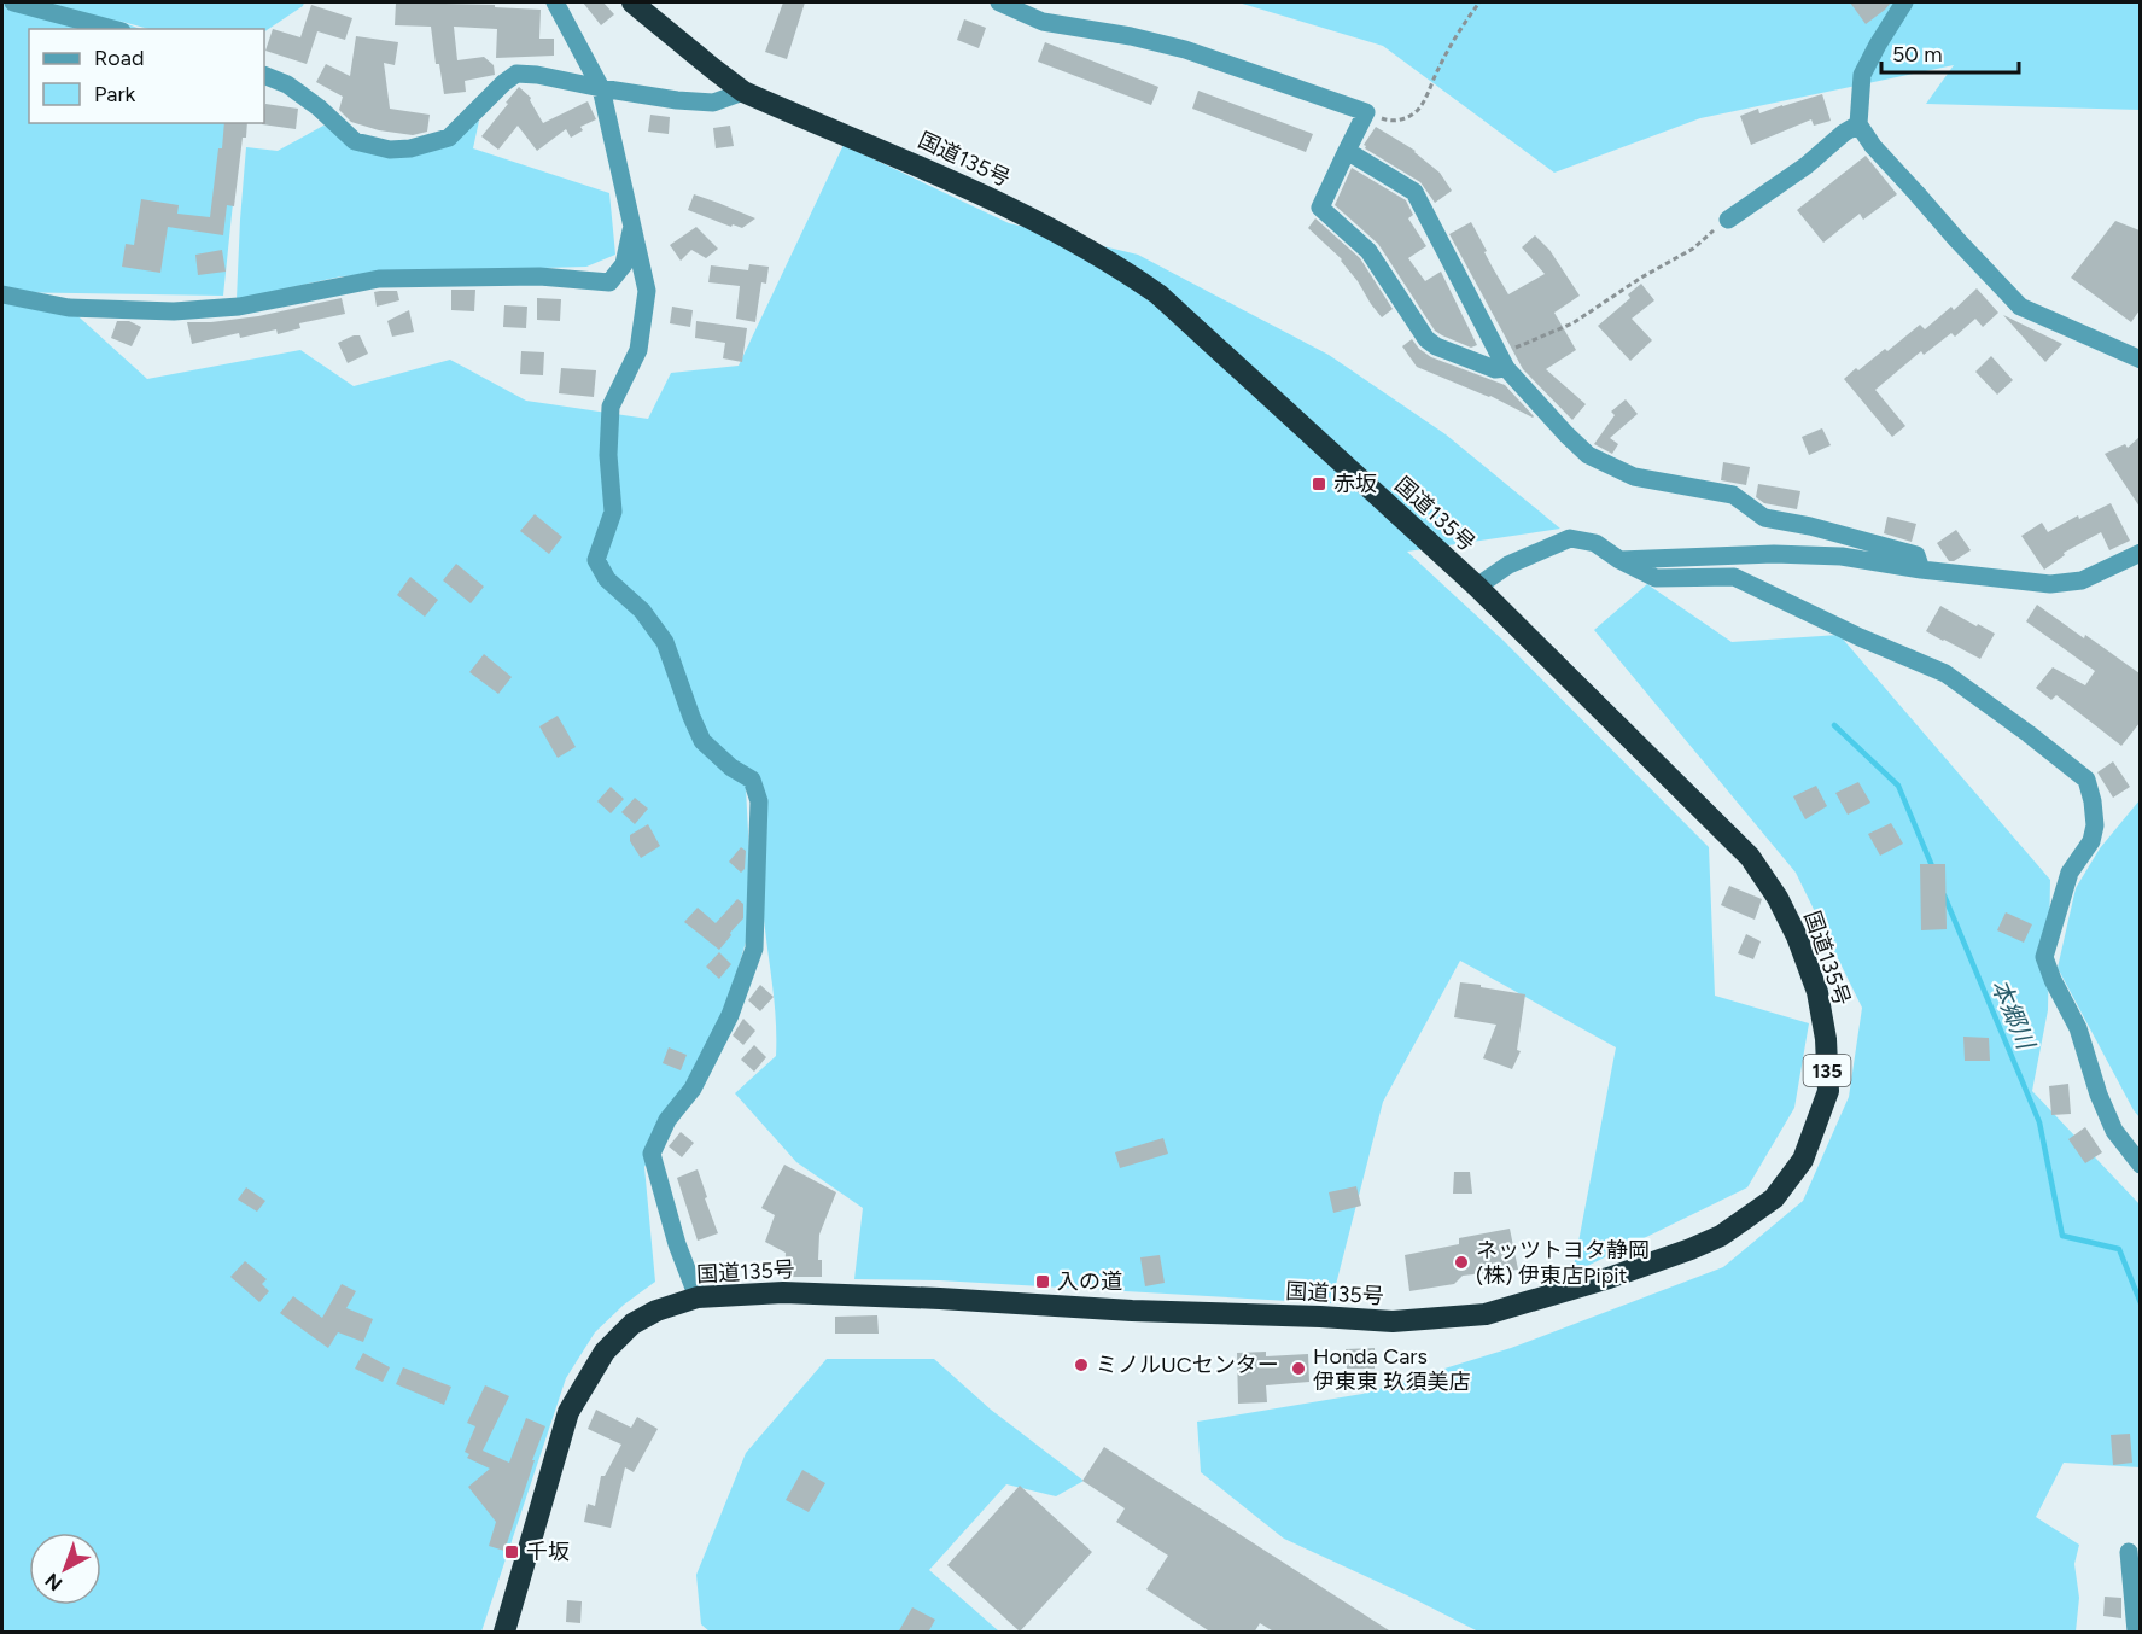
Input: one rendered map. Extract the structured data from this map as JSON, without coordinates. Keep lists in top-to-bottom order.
{
  "streets": {
    "highway": ["国道135号", "135"]
  },
  "water": ["本郷川"],
  "places": {
    "transit": ["赤坂", "入の道", "千坂"],
    "other": ["ネッツトヨタ静岡 (株) 伊東店Pipit", "ミノルUCセンター", "Honda Cars 伊東東 玖須美店"]
  },
  "legend": ["Road", "Park"],
  "scale_bar": "50 m",
  "north": "bottom left"
}
